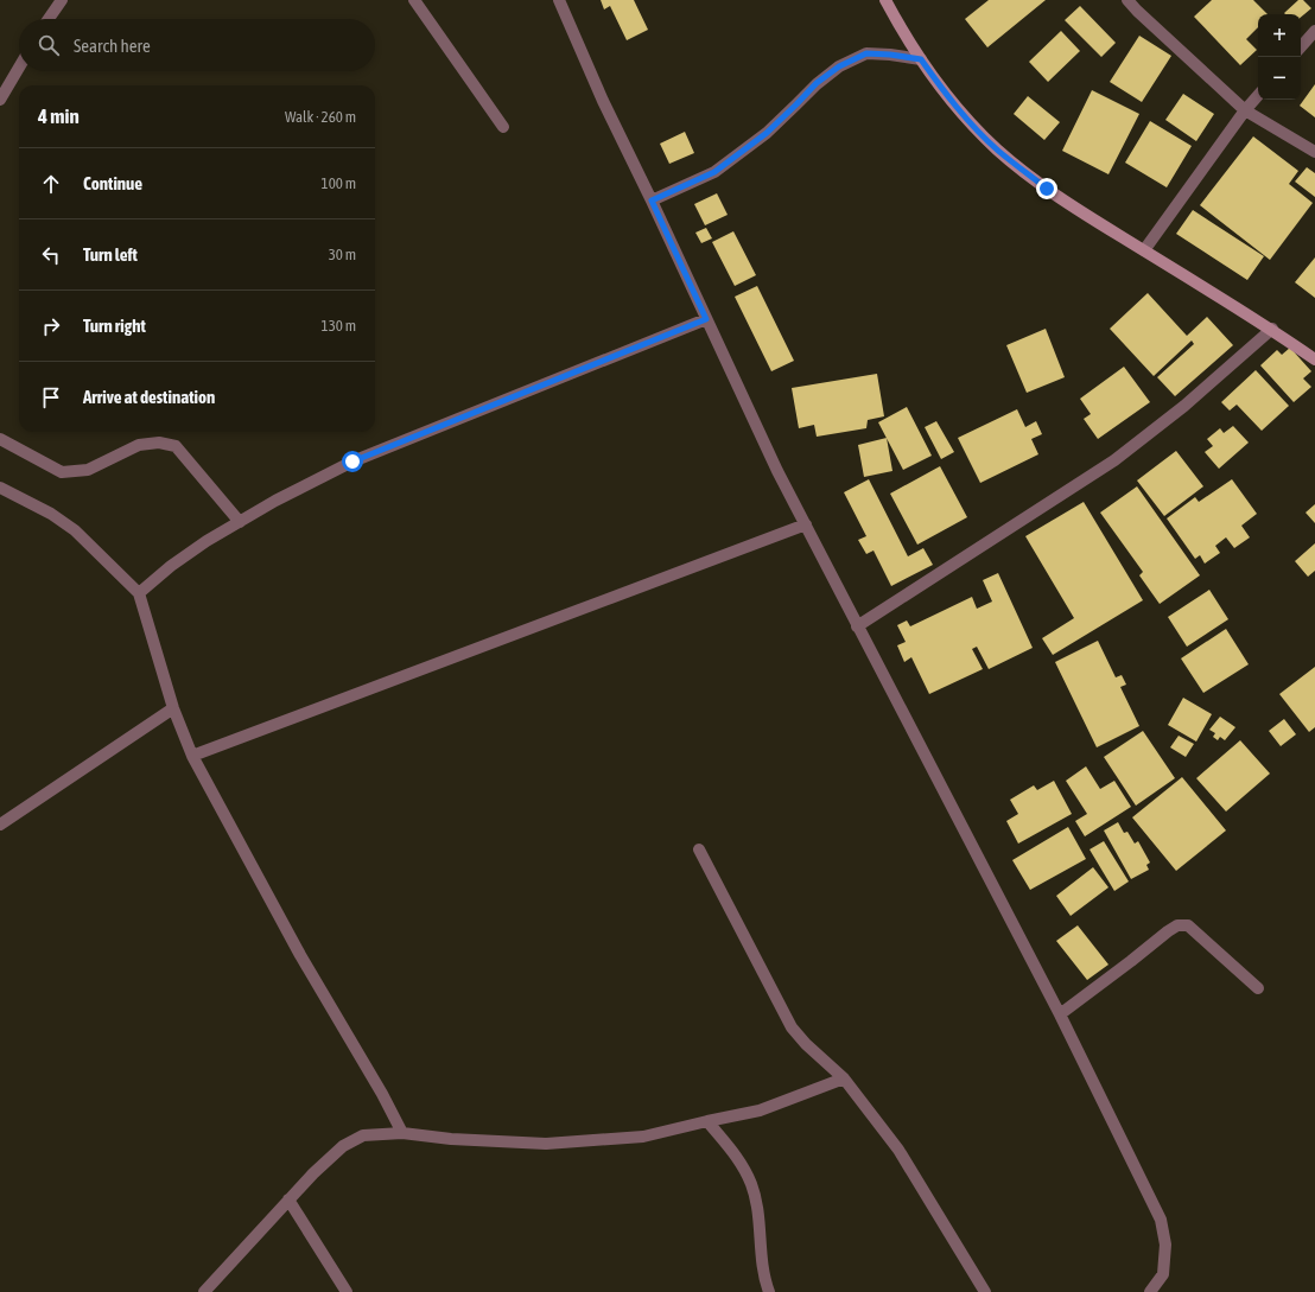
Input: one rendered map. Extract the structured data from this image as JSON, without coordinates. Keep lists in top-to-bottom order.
{
  "page": {
    "map_buttons": ["+", "−"],
    "search": "Search here",
    "heading": ["4 min", "Walk · 260 m"],
    "list": [
      ["Continue", "100 m"],
      ["Turn left", "30 m"],
      ["Turn right", "130 m"],
      "Arrive at destination"
    ]
  }
}
